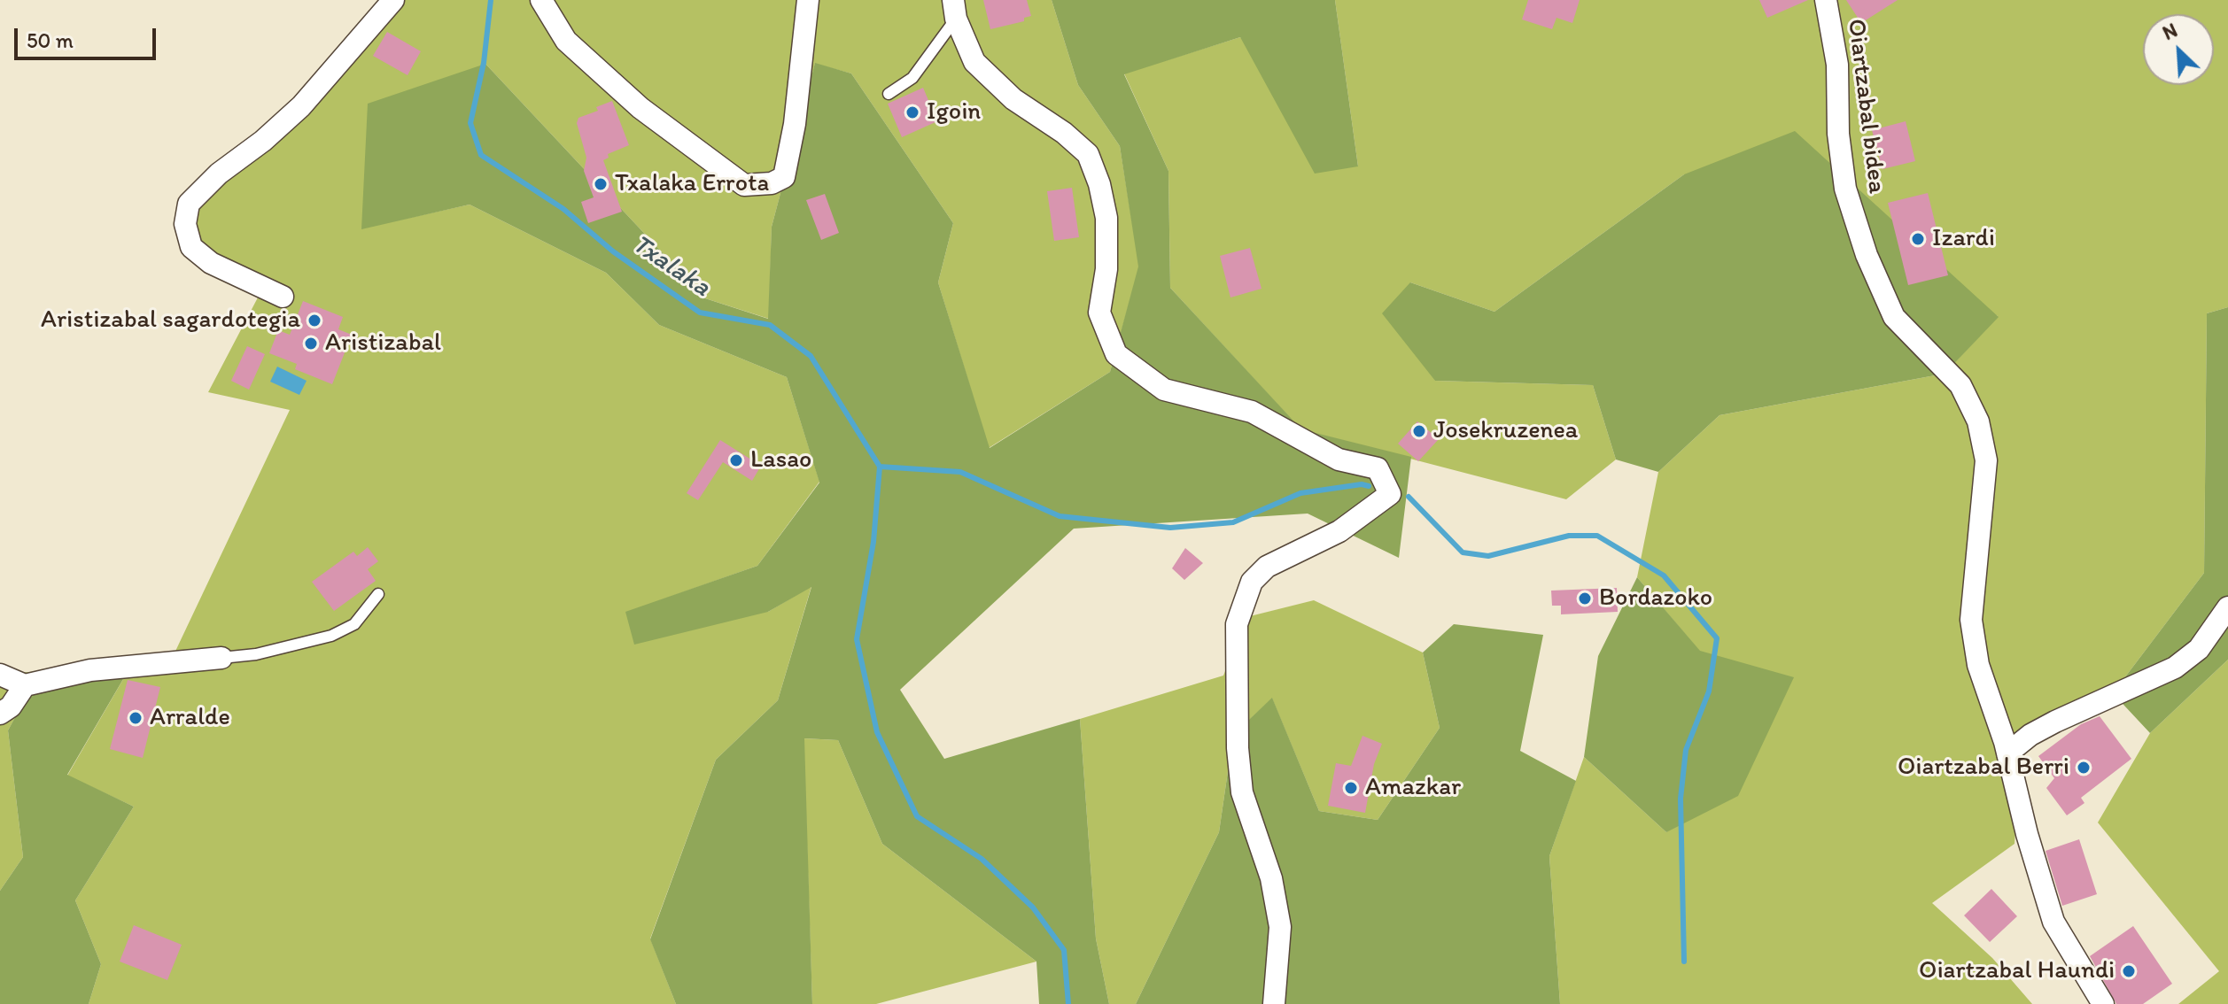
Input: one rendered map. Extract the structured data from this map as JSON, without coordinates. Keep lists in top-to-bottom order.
{
  "streets": {
    "street": ["Oiartzabal bidea"]
  },
  "water": ["Txalaka"],
  "places": [
    "Igoin",
    "Txalaka Errota",
    "Izardi",
    "Aristizabal sagardotegia",
    "Aristizabal",
    "Josekruzenea",
    "Lasao",
    "Bordazoko",
    "Arralde",
    "Oiartzabal Berri",
    "Amazkar",
    "Oiartzabal Haundi"
  ],
  "scale_bar": "50 m",
  "north": "top left"
}
